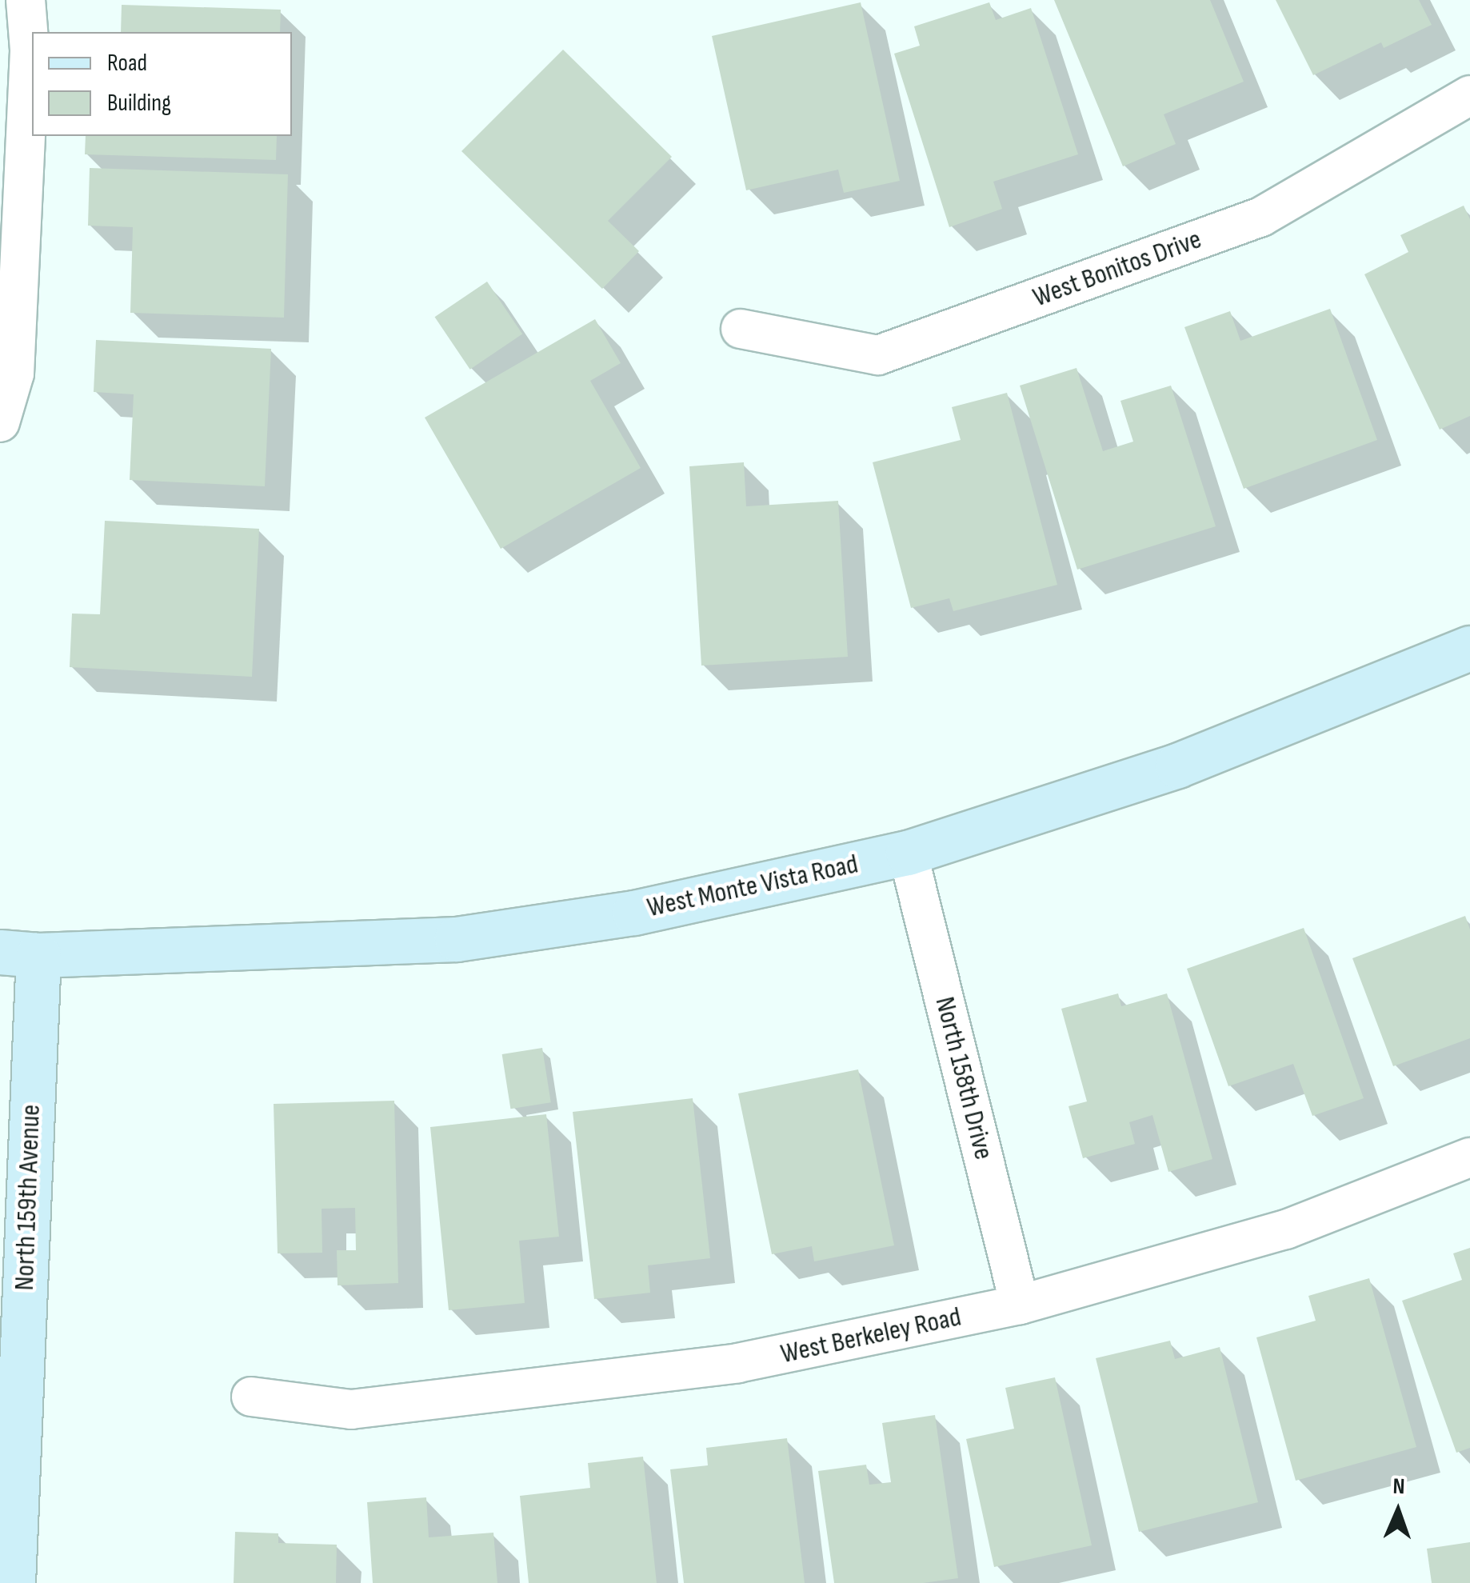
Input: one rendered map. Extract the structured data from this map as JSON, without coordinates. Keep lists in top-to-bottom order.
{
  "streets": {
    "street": [
      "West Bonitos Drive",
      "West Monte Vista Road",
      "North 158th Drive",
      "North 159th Avenue",
      "West Berkeley Road"
    ]
  },
  "crossings": [
    ["West Monte Vista Road", "North 158th Drive"],
    ["West Monte Vista Road", "North 159th Avenue"],
    ["North 158th Drive", "West Berkeley Road"]
  ],
  "legend": ["Road", "Building"],
  "north": "top"
}
